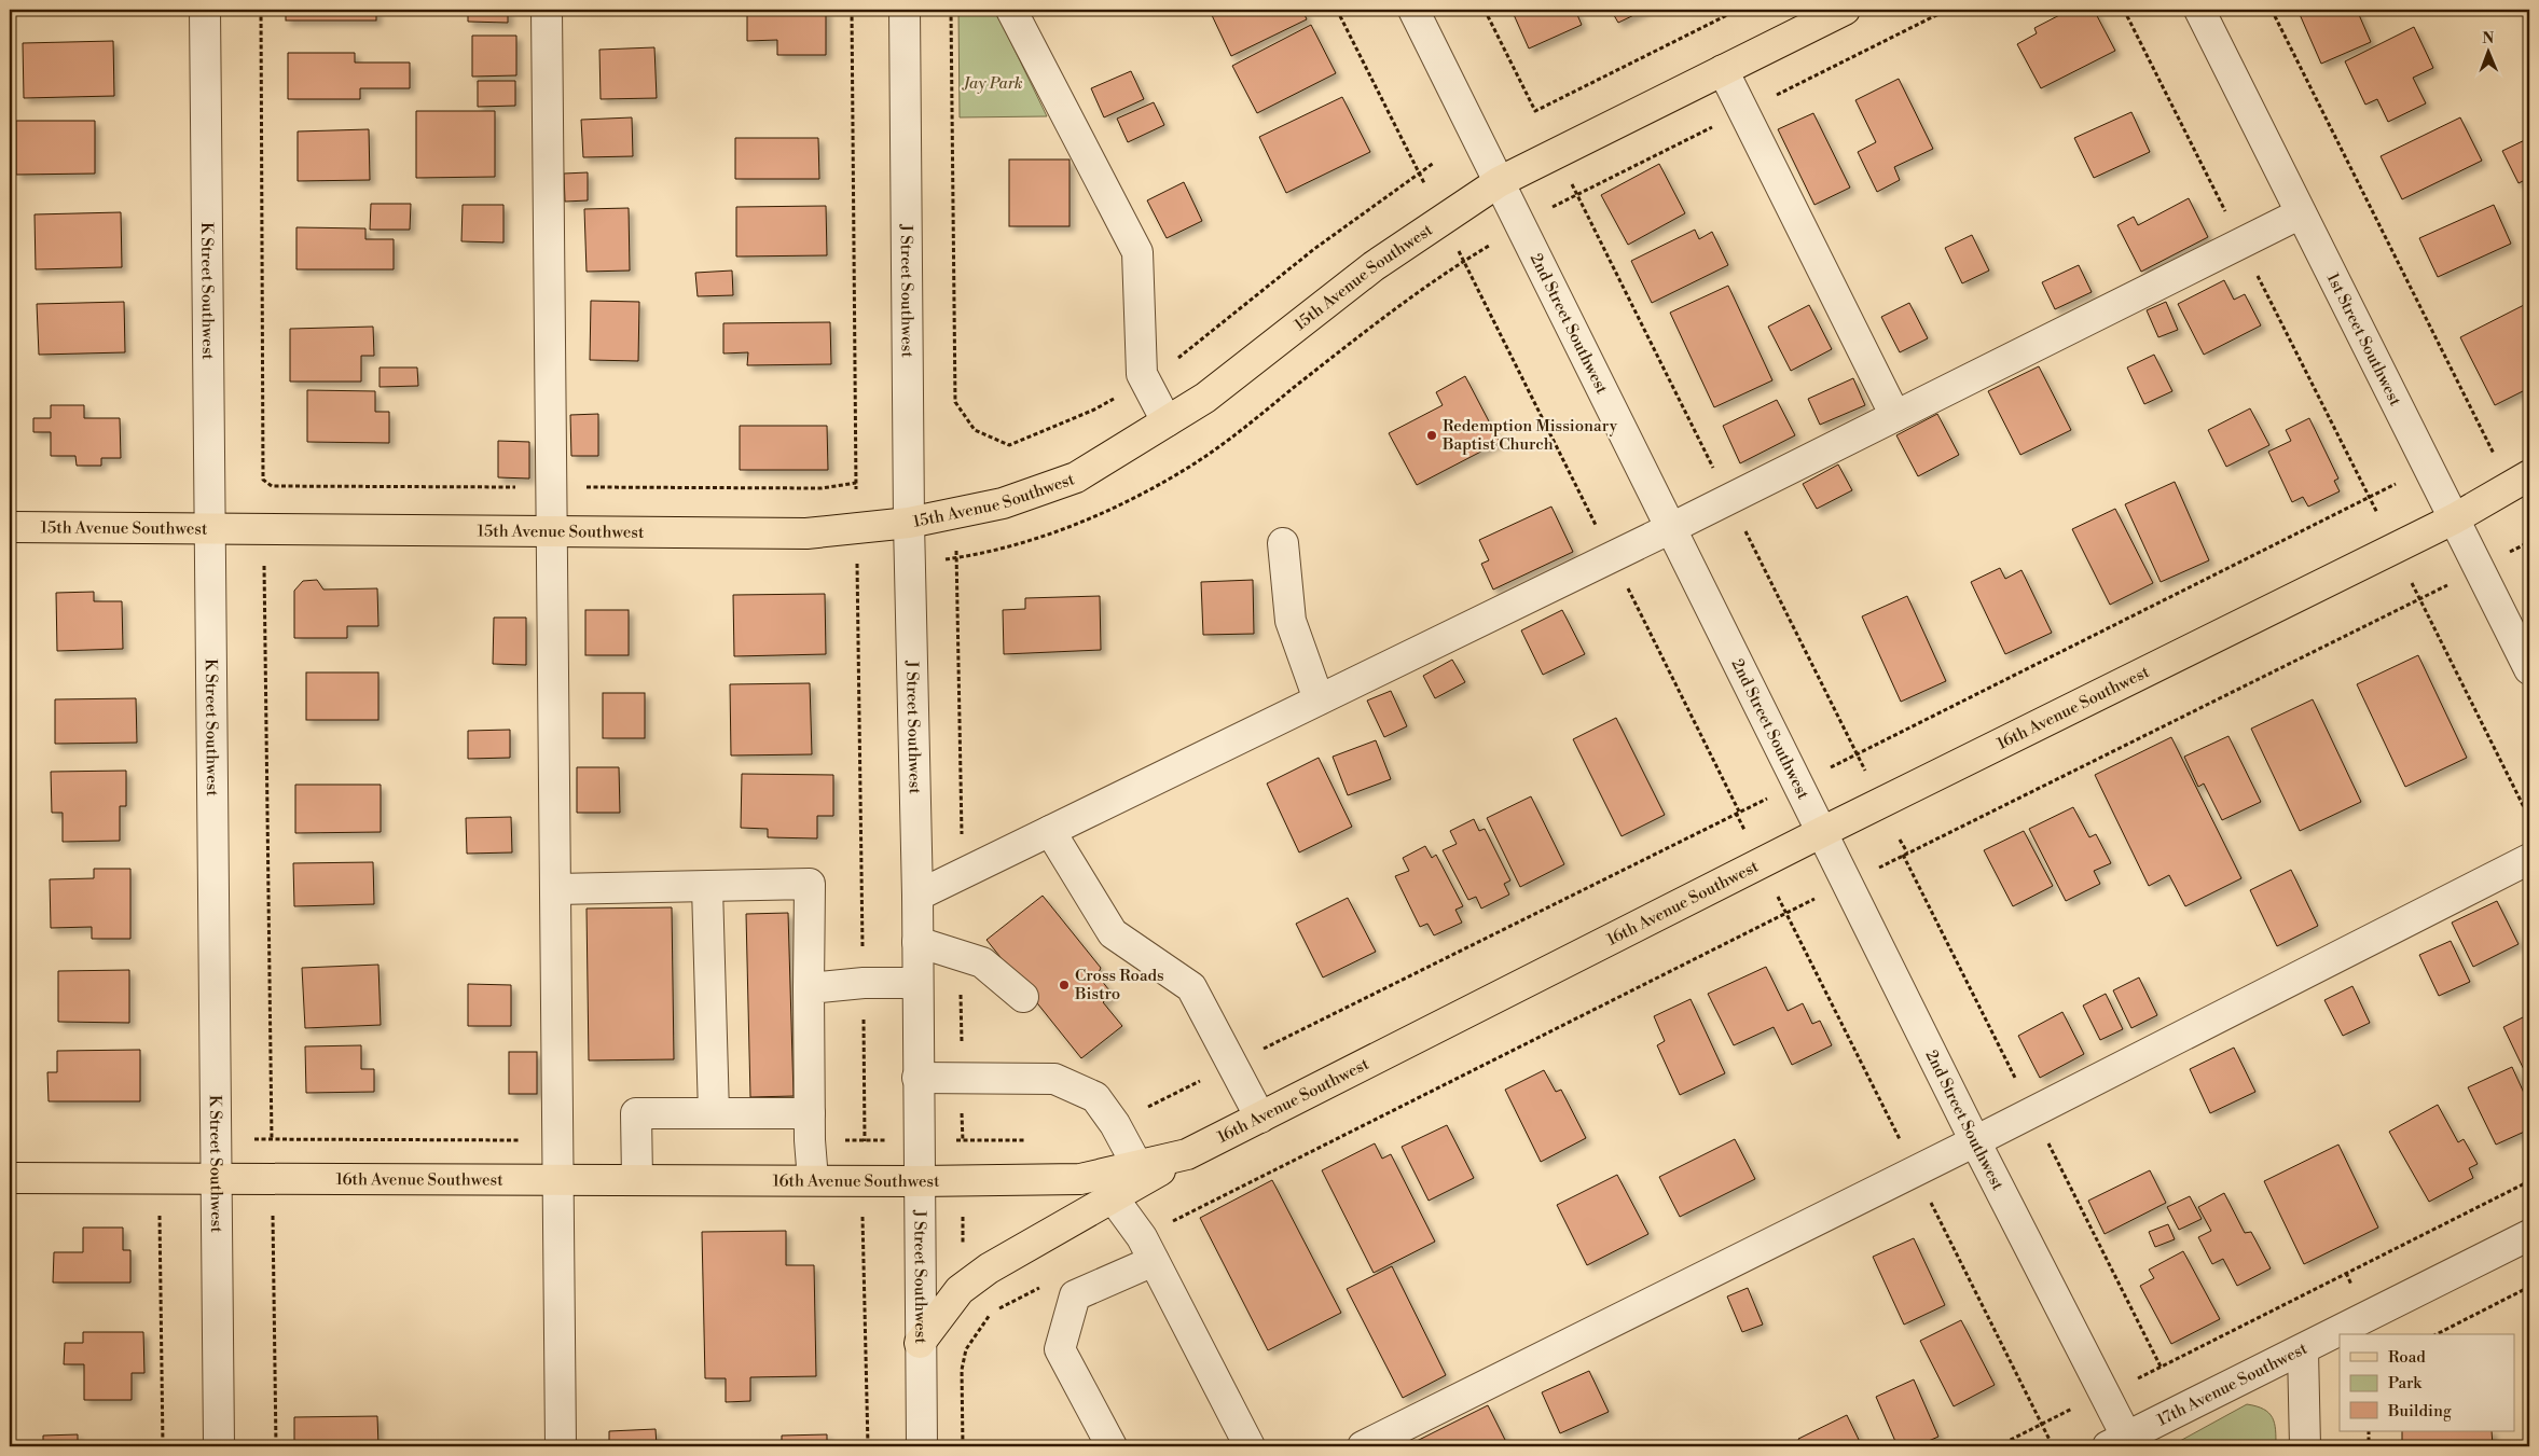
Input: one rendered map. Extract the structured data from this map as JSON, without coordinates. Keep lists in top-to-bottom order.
{
  "streets": {
    "main road": ["15th Avenue Southwest", "16th Avenue Southwest"],
    "street": [
      "K Street Southwest",
      "J Street Southwest",
      "2nd Street Southwest",
      "1st Street Southwest",
      "17th Avenue Southwest"
    ]
  },
  "crossings": [
    ["15th Avenue Southwest", "K Street Southwest"],
    ["15th Avenue Southwest", "J Street Southwest"],
    ["15th Avenue Southwest", "2nd Street Southwest"],
    ["K Street Southwest", "16th Avenue Southwest"],
    ["J Street Southwest", "16th Avenue Southwest"],
    ["2nd Street Southwest", "16th Avenue Southwest"],
    ["2nd Street Southwest", "17th Avenue Southwest"],
    ["1st Street Southwest", "16th Avenue Southwest"]
  ],
  "parks": ["Jay Park"],
  "places": ["Redemption Missionary Baptist Church", "Cross Roads Bistro"],
  "legend": ["Road", "Park", "Building"],
  "north": "top"
}
